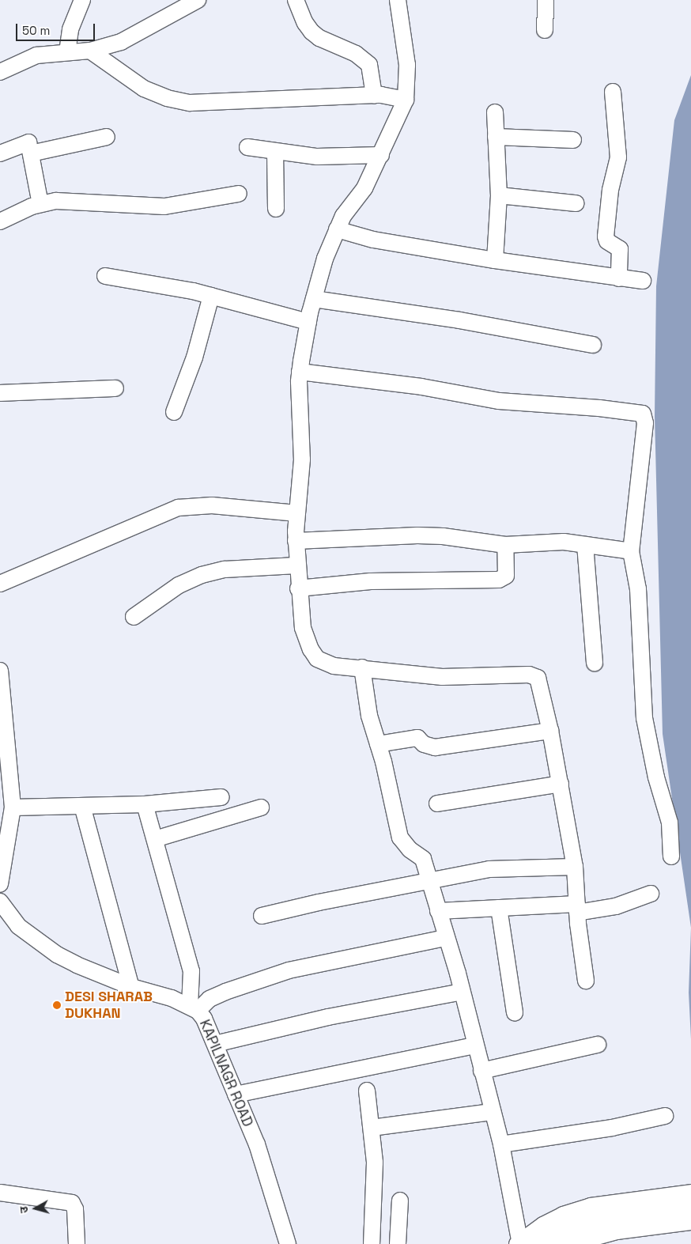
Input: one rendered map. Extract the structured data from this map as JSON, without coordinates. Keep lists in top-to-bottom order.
{
  "streets": {
    "street": ["KAPILNAGR ROAD"]
  },
  "places": ["DESI SHARAB DUKHAN"],
  "scale_bar": "50 m",
  "north": "left"
}
